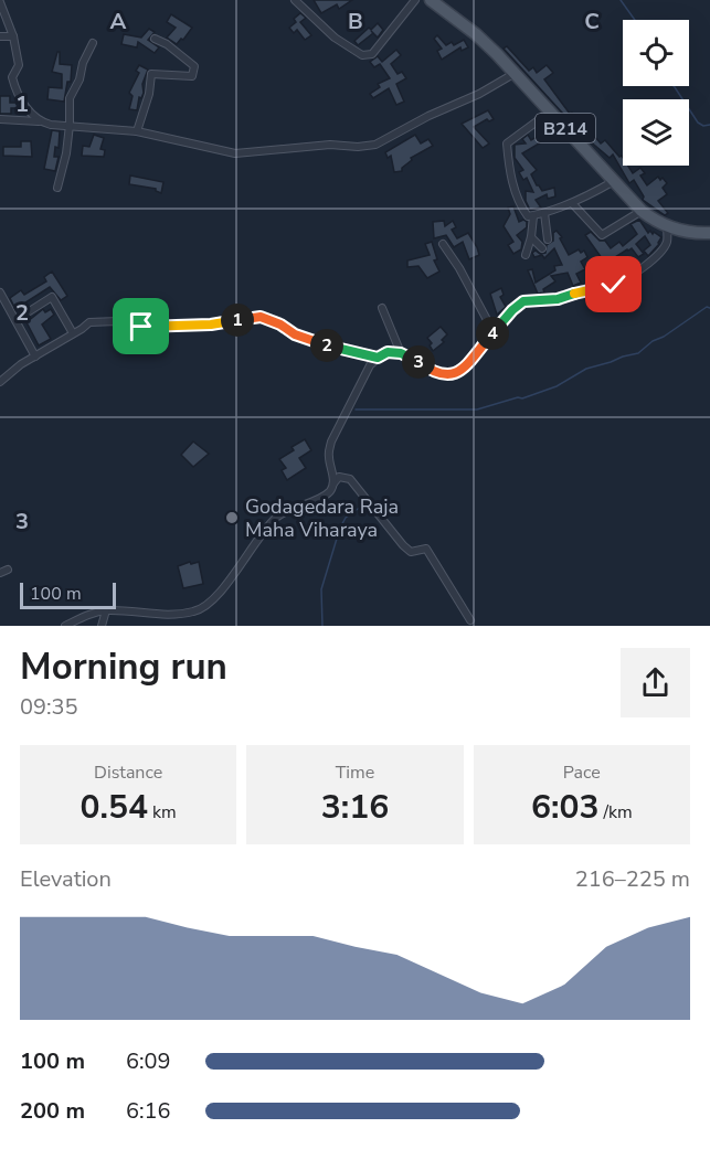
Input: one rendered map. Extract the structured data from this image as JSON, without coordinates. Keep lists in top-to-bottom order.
{
  "streets": {
    "main road": ["B214"]
  },
  "places": ["Godagedara Raja Maha Viharaya"],
  "scale_bar": "100 m",
  "page": {
    "pins": [
      "1",
      "4",
      "2",
      "3"
    ],
    "scale": "100 m",
    "heading": ["Morning run", "09:35"],
    "stats": [
      ["Distance", "0.54 km"],
      ["Time", "3:16"],
      ["Pace", "6:03 /km"]
    ],
    "chart": ["Elevation", "216–225 m"],
    "list": [
      {
        "name": "100 m",
        "note": "6:09"
      },
      {
        "name": "200 m",
        "note": "6:16"
      }
    ]
  },
  "grid": {
    "columns": ["A", "B", "C"],
    "rows": ["1", "2", "3"]
  }
}
